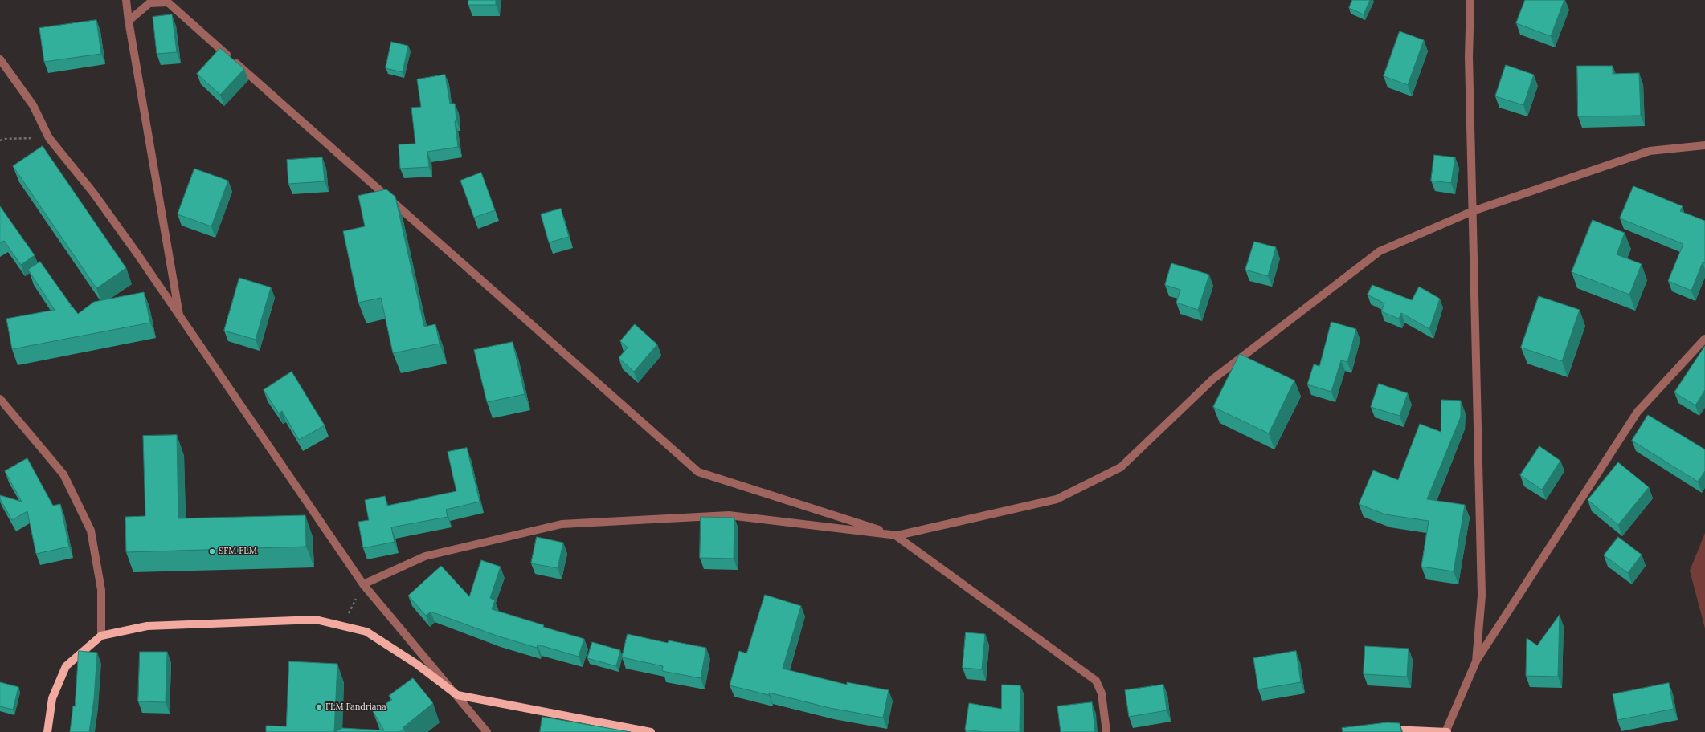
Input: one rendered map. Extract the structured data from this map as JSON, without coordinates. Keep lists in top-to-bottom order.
{
  "places": ["SFM FLM", "FLM Fandriana"]
}
